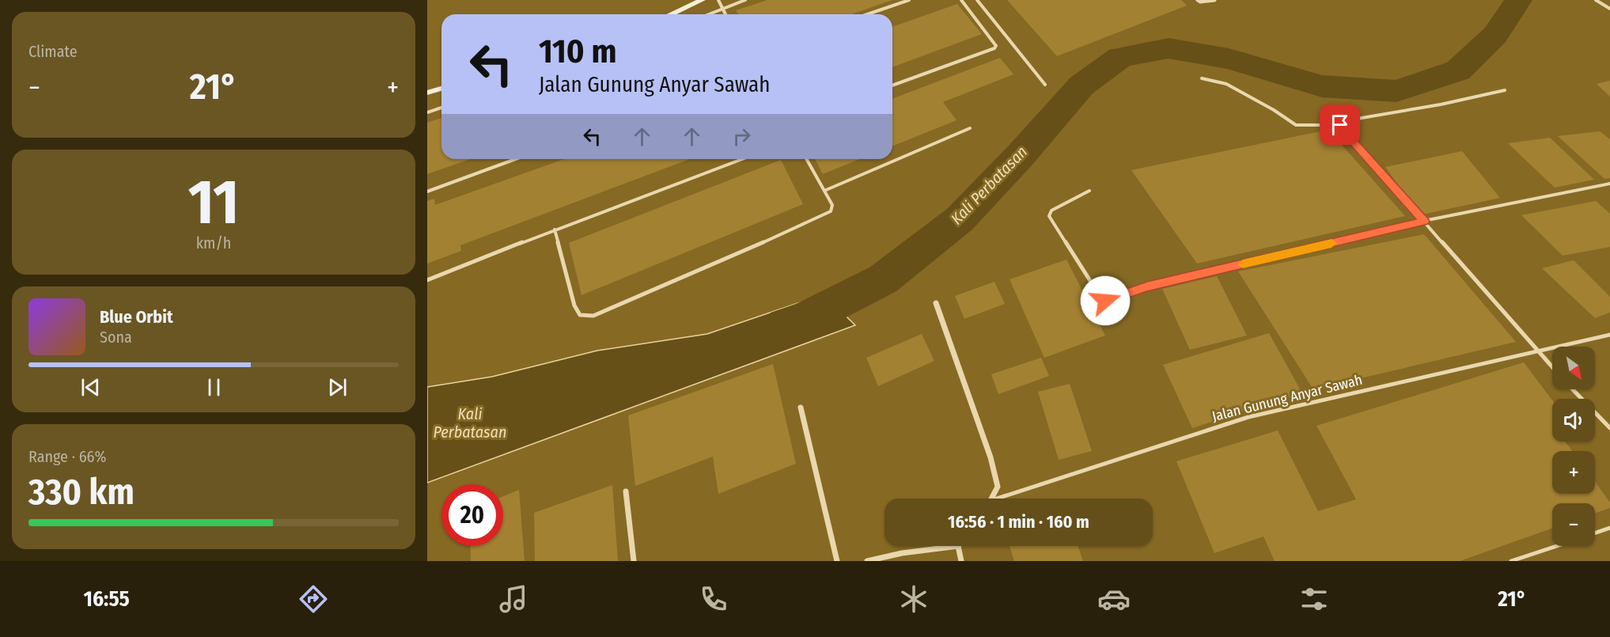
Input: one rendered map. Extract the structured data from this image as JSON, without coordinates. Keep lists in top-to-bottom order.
{
  "streets": {
    "lane": ["Jalan Gunung Anyar Sawah"]
  },
  "water": ["Kali Perbatasan"],
  "north": "bottom right",
  "page": {
    "tile": [
      "Climate",
      ["11", "km/h"],
      ["Range · 66%", "330 km"]
    ],
    "turn": ["110 m", "Jalan Gunung Anyar Sawah"],
    "heat": ["−", "21°", "+"],
    "song": ["Blue Orbit", "Sona"],
    "map_buttons": ["+", "−"],
    "limit": "20",
    "trip": "16:56 · 1 min · 160 m",
    "tabs": ["16:55", "21°"]
  }
}
